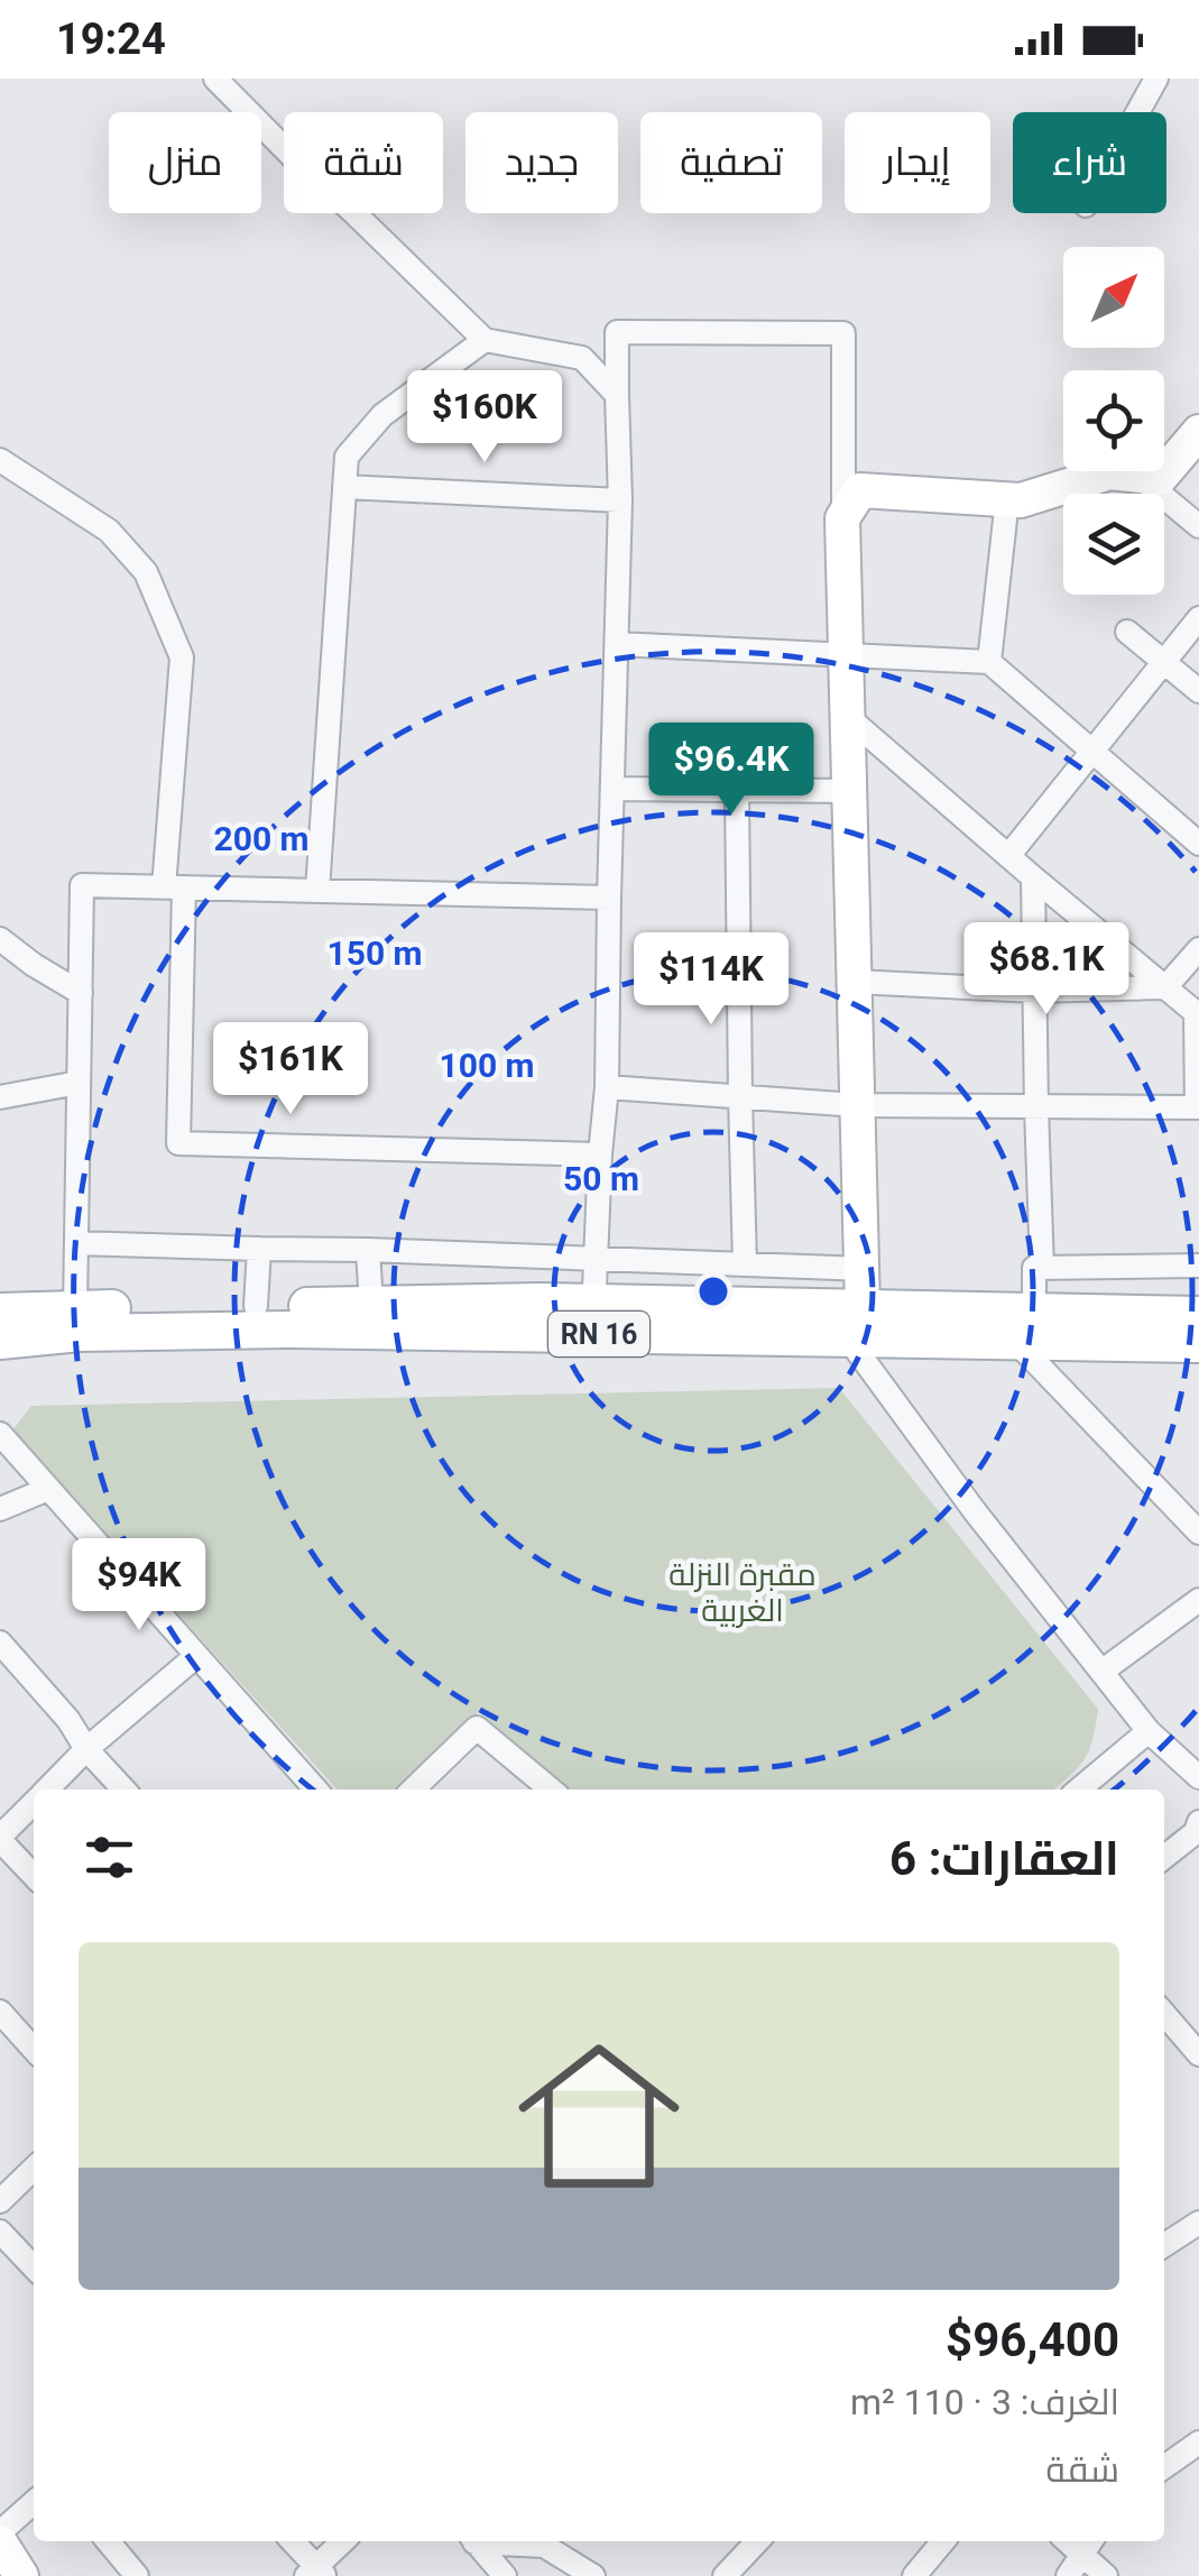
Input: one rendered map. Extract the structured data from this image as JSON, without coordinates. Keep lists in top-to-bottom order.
{
  "streets": {
    "main road": ["RN 16"]
  },
  "parks": ["مقبرة النزلة الغربية"],
  "north": "top right",
  "page": {
    "status": "19:24",
    "chip": [
      "شراء",
      "إيجار",
      "تصفية",
      "جديد",
      "شقة",
      "منزل"
    ],
    "price": [
      "$160K",
      "$96.4K",
      "$68.1K",
      "$114K",
      "$161K",
      "$94K"
    ],
    "heading": "العقارات: 6",
    "list": [
      {
        "name": "$96,400",
        "note": "الغرف: 3 · 110 m² · شقة"
      }
    ]
  },
  "rings": [
    "200 m",
    "150 m",
    "100 m",
    "50 m"
  ]
}
